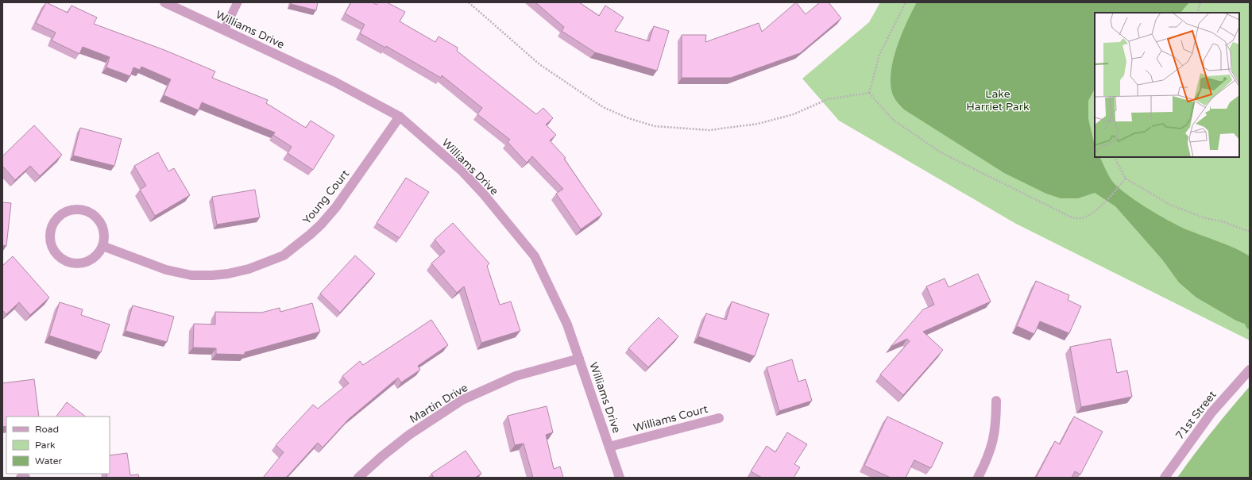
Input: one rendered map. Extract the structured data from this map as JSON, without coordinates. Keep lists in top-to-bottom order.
{
  "streets": {
    "street": [
      "Williams Drive",
      "Young Court",
      "Martin Drive",
      "71st Street",
      "Williams Court"
    ]
  },
  "crossings": [
    ["Williams Drive", "Young Court"],
    ["Williams Drive", "Martin Drive"],
    ["Williams Drive", "Williams Court"]
  ],
  "parks": ["Lake Harriet Park"],
  "legend": ["Road", "Park", "Water"]
}
